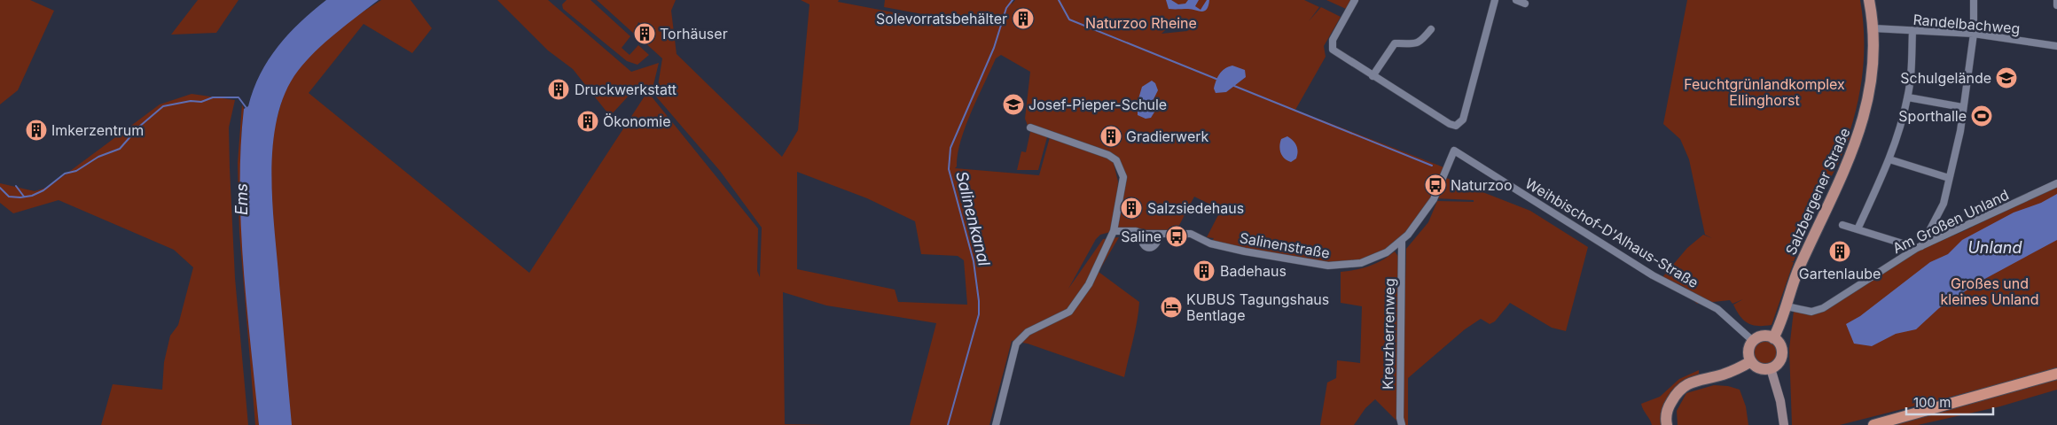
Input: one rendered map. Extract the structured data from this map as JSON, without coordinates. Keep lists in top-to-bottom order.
{
  "streets": {
    "main road": ["Salzbergener Straße"],
    "street": [
      "Randelbachweg",
      "Am Großen Unland",
      "Weihbischof-D'Alhaus-Straße",
      "Salinenstraße",
      "Kreuzherrenweg"
    ]
  },
  "crossings": [
    ["Randelbachweg", "Salzbergener Straße"],
    ["Salzbergener Straße", "Am Großen Unland"],
    ["Salzbergener Straße", "Weihbischof-D'Alhaus-Straße"],
    ["Weihbischof-D'Alhaus-Straße", "Salinenstraße"],
    ["Salinenstraße", "Kreuzherrenweg"]
  ],
  "water": ["Ems", "Salinenkanal", "Unland"],
  "parks": ["Naturzoo Rheine", "Feuchtgrünlandkomplex Ellinghorst", "Großes und kleines Unland"],
  "places": {
    "building": [
      "Solevorratsbehälter",
      "Torhäuser",
      "Druckwerkstatt",
      "Ökonomie",
      "Imkerzentrum",
      "Gradierwerk",
      "Salzsiedehaus",
      "Gartenlaube",
      "Badehaus"
    ],
    "school or university": ["Schulgelände", "Josef-Pieper-Schule"],
    "sports": ["Sporthalle"],
    "bus stop": ["Naturzoo", "Saline"],
    "hotel": ["KUBUS Tagungshaus Bentlage"]
  },
  "scale_bar": "100 m"
}
